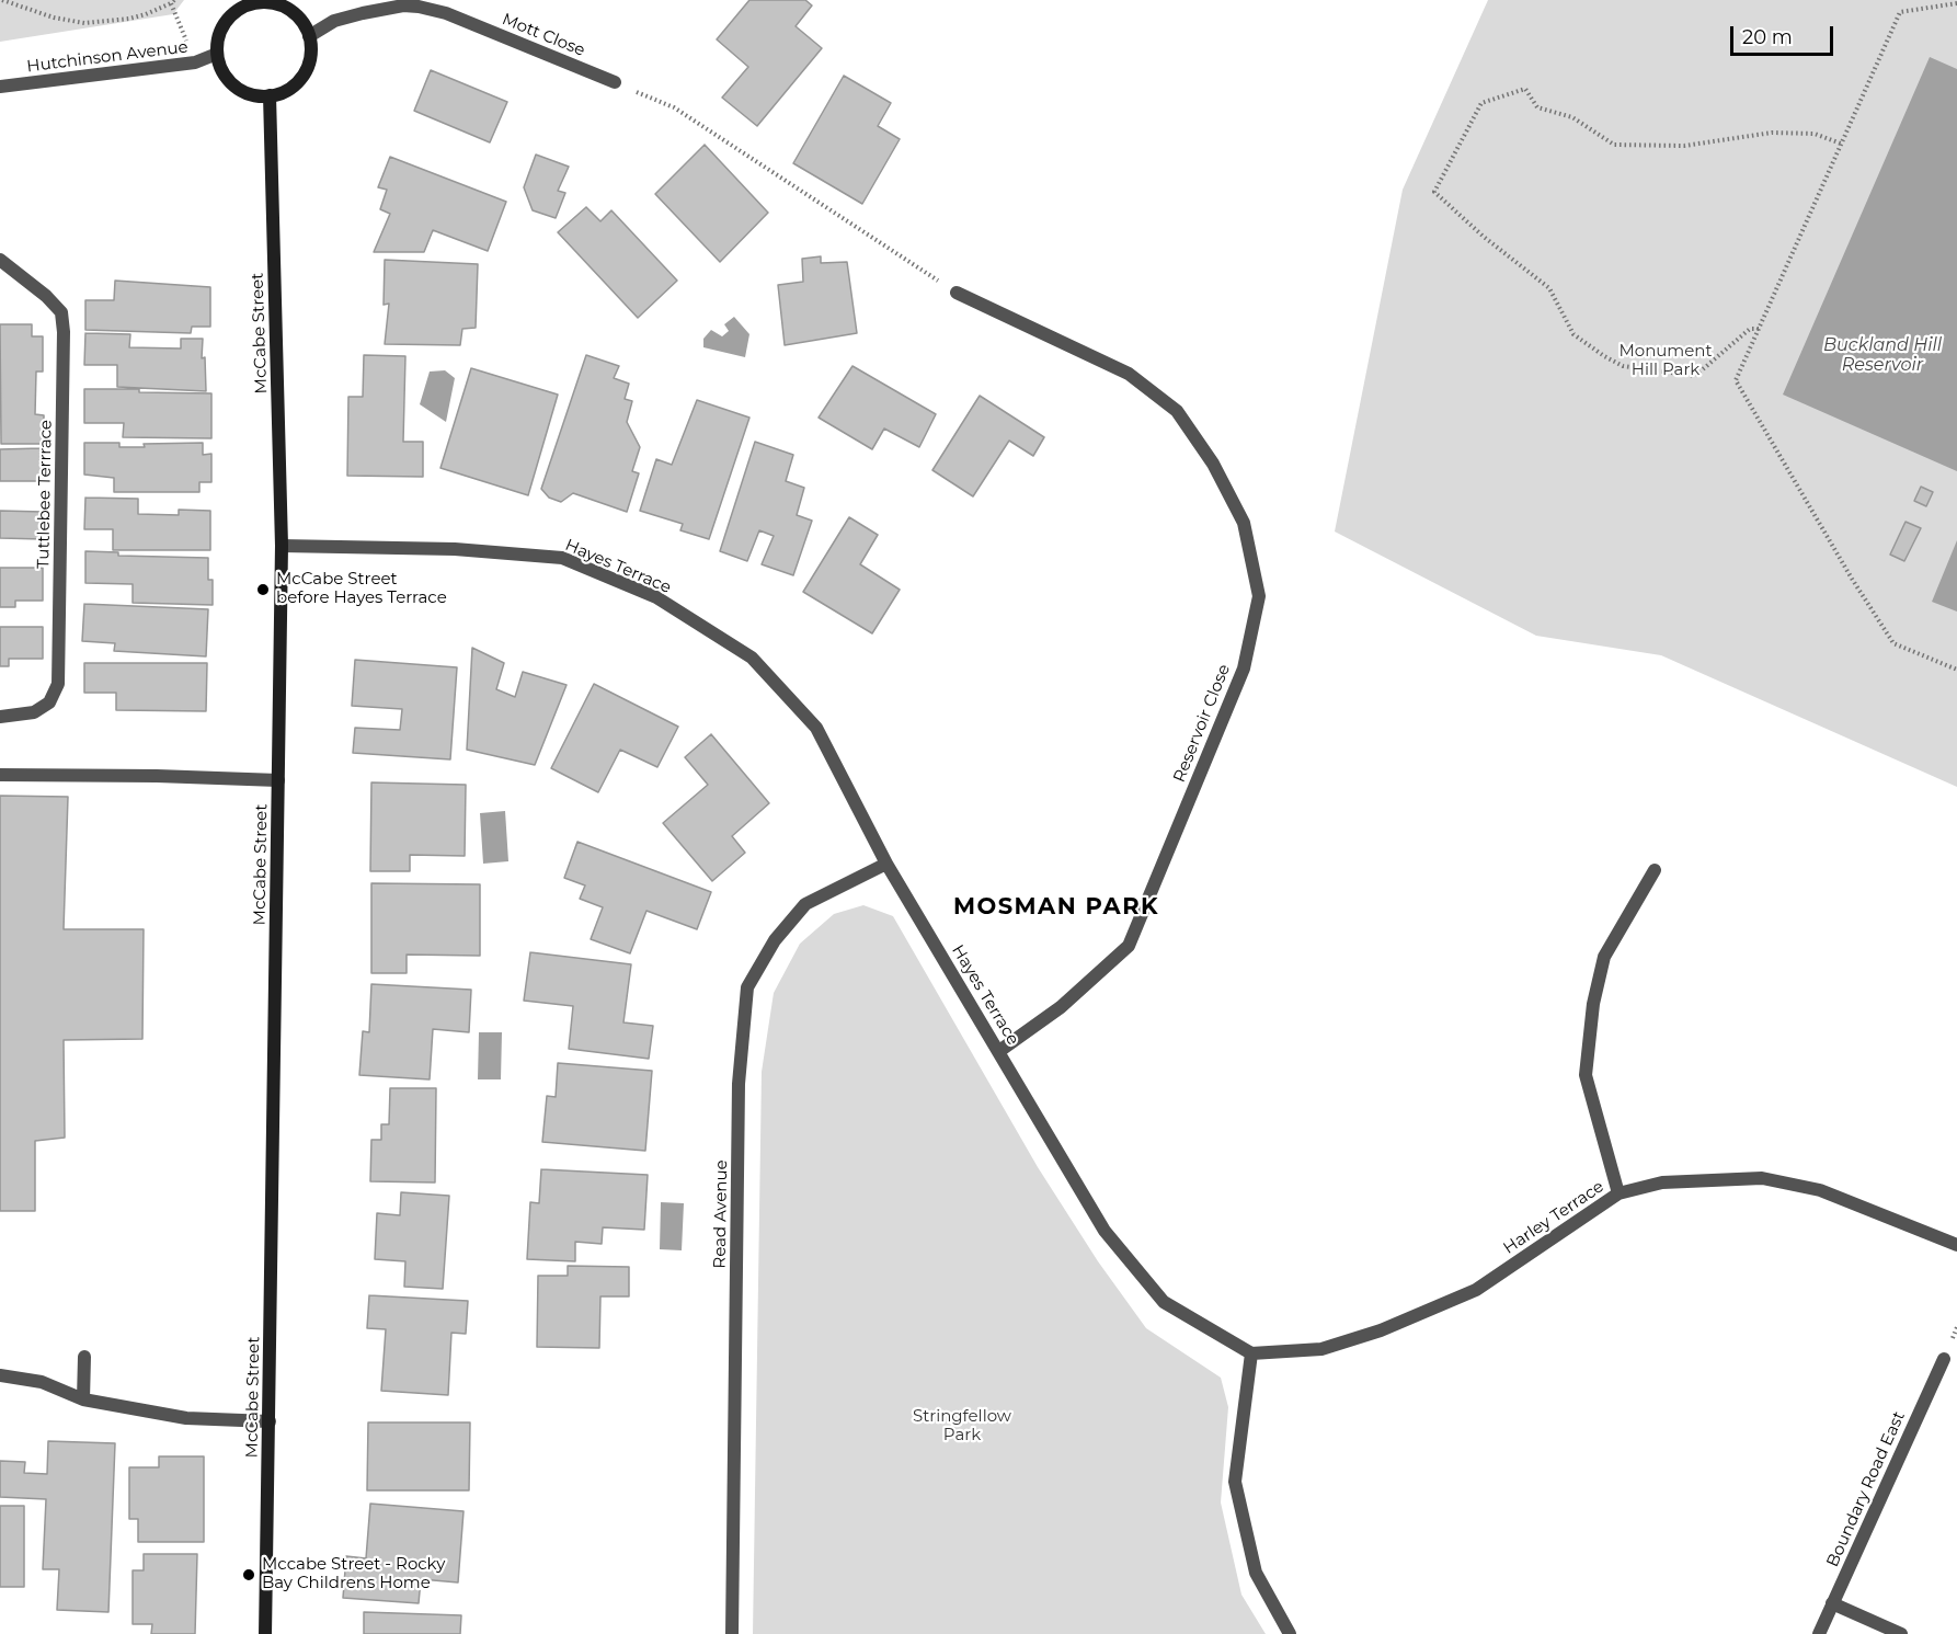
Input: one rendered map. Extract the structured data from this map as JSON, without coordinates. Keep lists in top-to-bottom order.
{
  "streets": {
    "street": [
      "Mott Close",
      "Hutchinson Avenue",
      "McCabe Street",
      "Tuttlebee Terrrace",
      "Hayes Terrace",
      "Reservoir Close",
      "Read Avenue",
      "Harley Terrace",
      "Boundary Road East"
    ]
  },
  "crossings": [
    ["Mott Close", "Hutchinson Avenue"],
    ["Mott Close", "McCabe Street"],
    ["Hutchinson Avenue", "McCabe Street"],
    ["McCabe Street", "Hayes Terrace"],
    ["Hayes Terrace", "Reservoir Close"],
    ["Hayes Terrace", "Read Avenue"],
    ["Hayes Terrace", "Harley Terrace"]
  ],
  "districts": ["MOSMAN PARK"],
  "water": ["Buckland Hill Reservoir"],
  "parks": ["Monument Hill Park", "Stringfellow Park"],
  "places": ["McCabe Street before Hayes Terrace", "Mccabe Street - Rocky Bay Childrens Home"],
  "scale_bar": "20 m"
}
